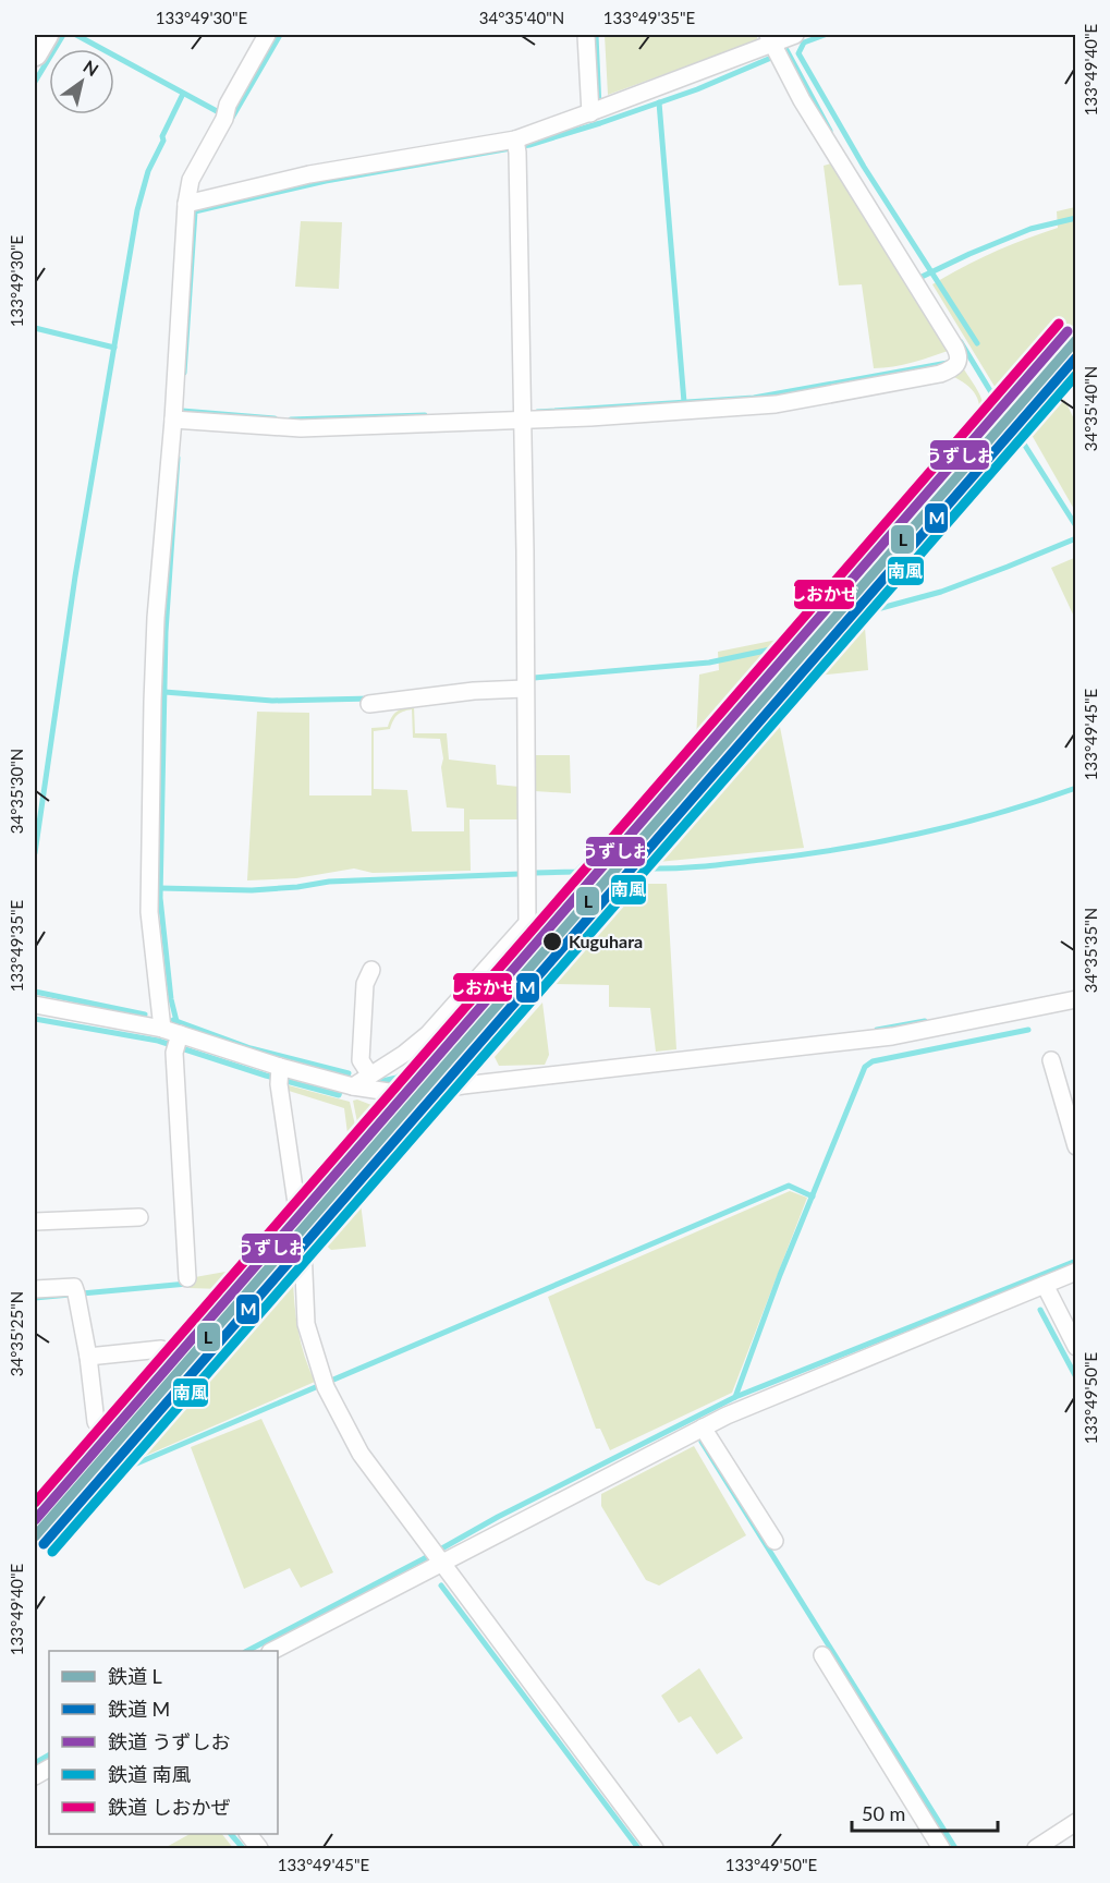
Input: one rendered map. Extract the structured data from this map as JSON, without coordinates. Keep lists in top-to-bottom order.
{
  "places": ["Kuguhara"],
  "lines": [
    "rail line しおかぜ",
    "rail line うずしお",
    "rail line L",
    "rail line M",
    "rail line 南風"
  ],
  "legend": [
    "鉄道 L",
    "鉄道 M",
    "鉄道 うずしお",
    "鉄道 南風",
    "鉄道 しおかぜ"
  ],
  "scale_bar": "50 m",
  "north": "top right",
  "coordinates": [
    "133°49'30\"E",
    "34°35'40\"N",
    "133°49'35\"E",
    "133°49'40\"E",
    "133°49'45\"E",
    "34°35'30\"N",
    "34°35'35\"N",
    "34°35'25\"N",
    "133°49'50\"E"
  ]
}
